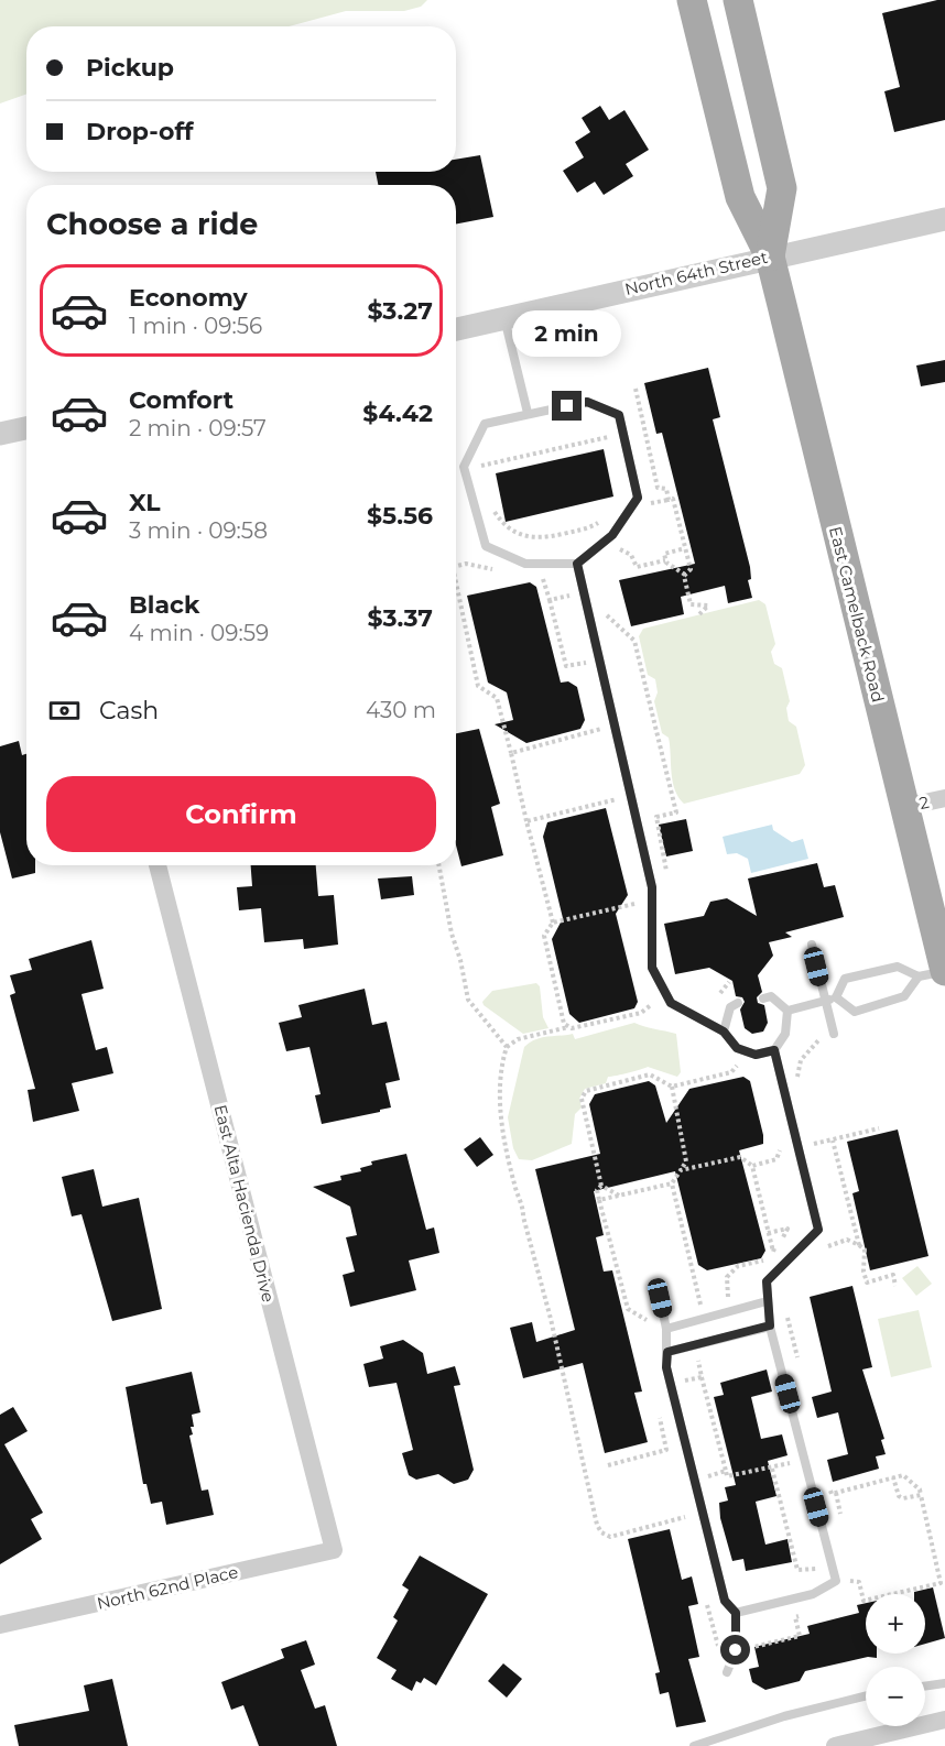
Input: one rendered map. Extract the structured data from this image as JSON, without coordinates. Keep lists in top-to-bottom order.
{
  "streets": {
    "main road": ["East Camelback Road"],
    "street": [
      "North 64th Street",
      "2",
      "East Alta Hacienda Drive",
      "North 62nd Place"
    ]
  },
  "crossings": [
    ["North 64th Street", "East Camelback Road"],
    ["East Camelback Road", "2"],
    ["East Alta Hacienda Drive", "North 62nd Place"]
  ],
  "page": {
    "banner": ["Pickup", "Drop-off"],
    "heading": "Choose a ride",
    "list": [
      {
        "name": "Economy",
        "note": "1 min · 09:56",
        "value": "$3.27"
      },
      {
        "name": "Comfort",
        "note": "2 min · 09:57",
        "value": "$4.42"
      },
      {
        "name": "XL",
        "note": "3 min · 09:58",
        "value": "$5.56"
      },
      {
        "name": "Black",
        "note": "4 min · 09:59",
        "value": "$3.37"
      }
    ],
    "bubble": "2 min",
    "pay": ["Cash", "430 m"],
    "buttons": "Confirm",
    "map_buttons": ["+", "−"]
  }
}
